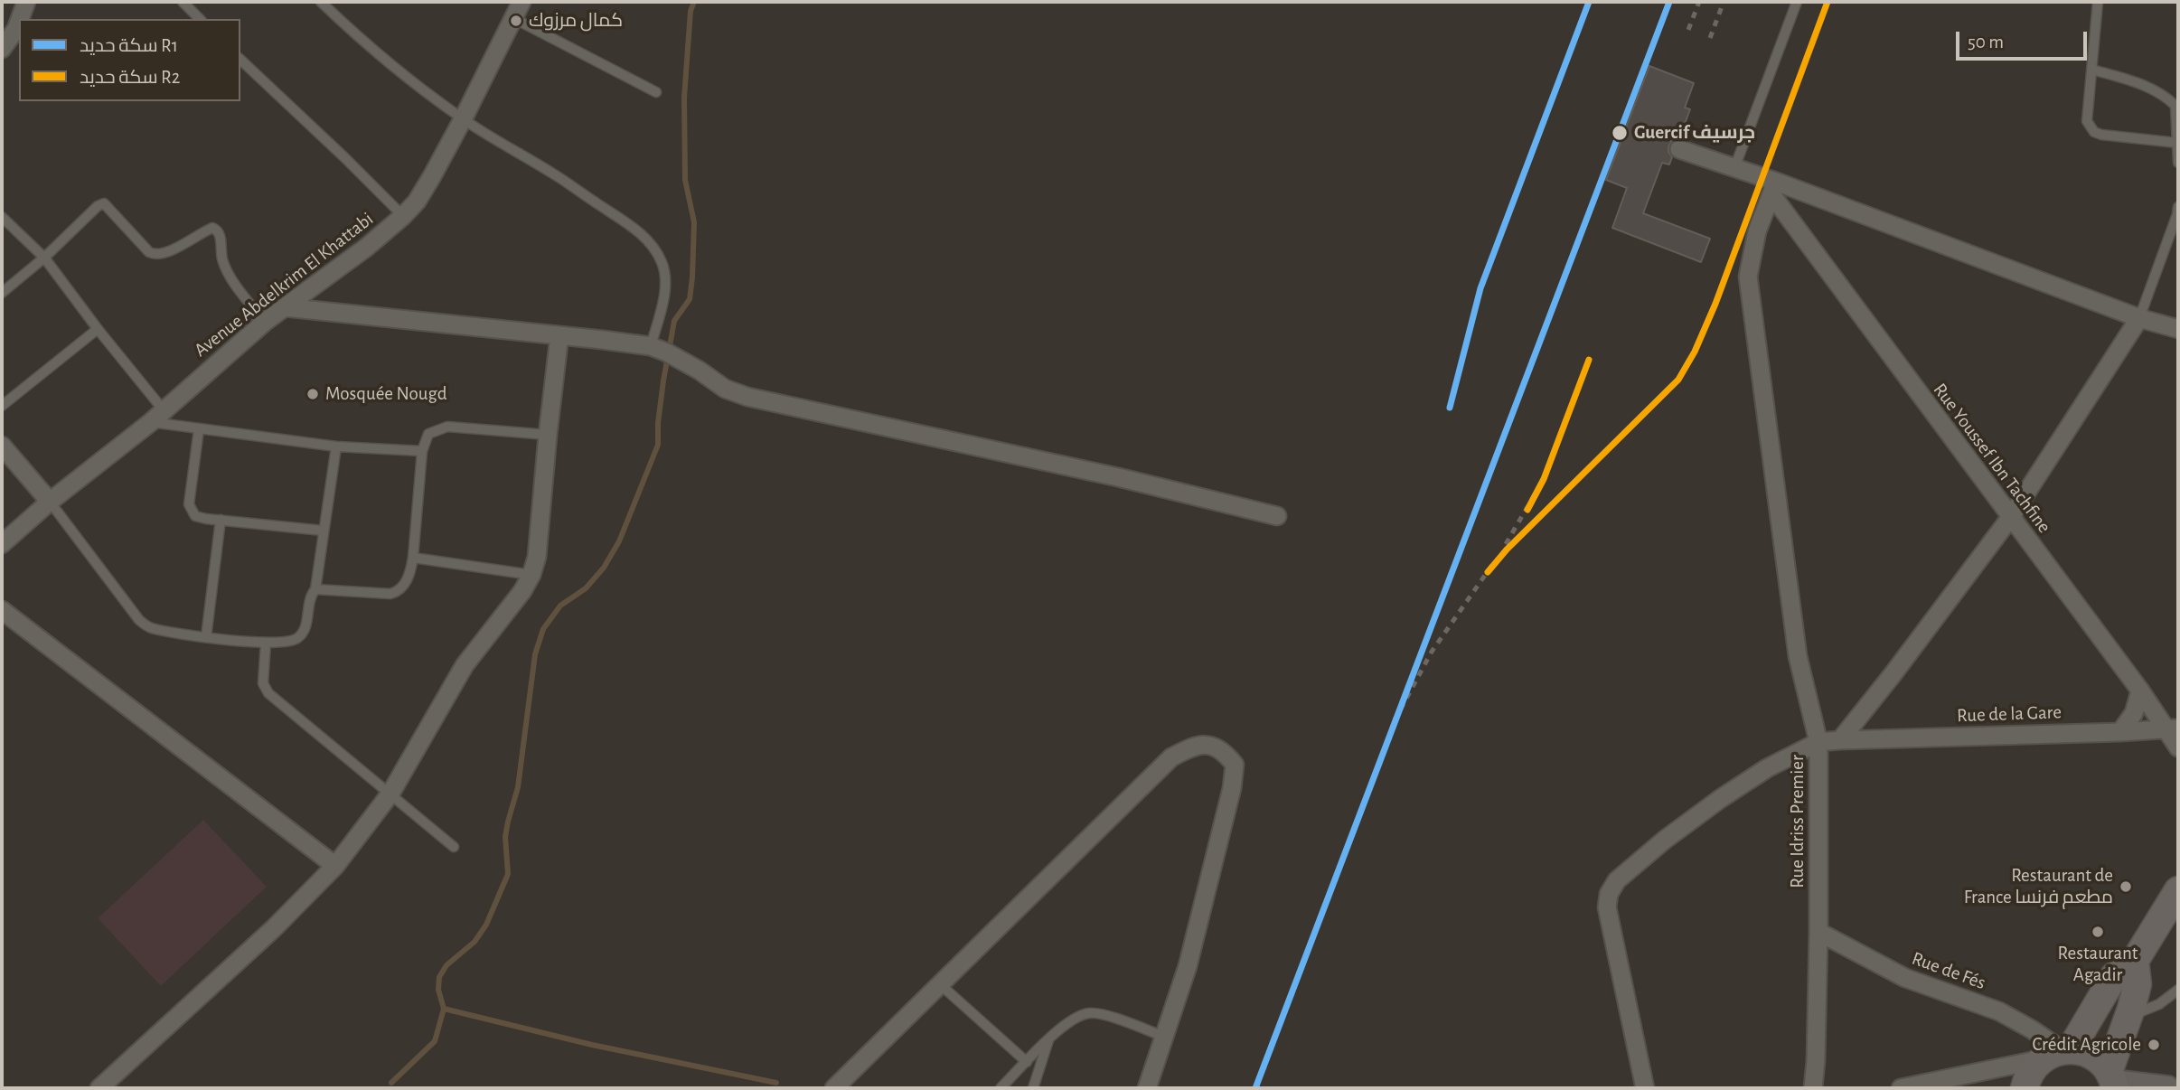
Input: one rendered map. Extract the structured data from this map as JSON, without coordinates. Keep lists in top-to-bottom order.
{
  "streets": {
    "street": [
      "Avenue Abdelkrim El Khattabi",
      "Rue Youssef Ibn Tachfine",
      "Rue de la Gare",
      "Rue Idriss Premier",
      "Rue de Fés"
    ]
  },
  "crossings": [
    ["Rue Youssef Ibn Tachfine", "Rue de la Gare"],
    ["Rue de la Gare", "Rue Idriss Premier"],
    ["Rue Idriss Premier", "Rue de Fés"]
  ],
  "places": [
    "كمال مرزوك",
    "Guercif جرسيف",
    "Mosquée Nougd",
    "Restaurant de France مطعم فرنسا",
    "Restaurant Agadir",
    "Crédit Agricole"
  ],
  "lines": ["rail line R1", "rail line R2"],
  "legend": ["سكة حديد R1", "سكة حديد R2"],
  "scale_bar": "50 m"
}
